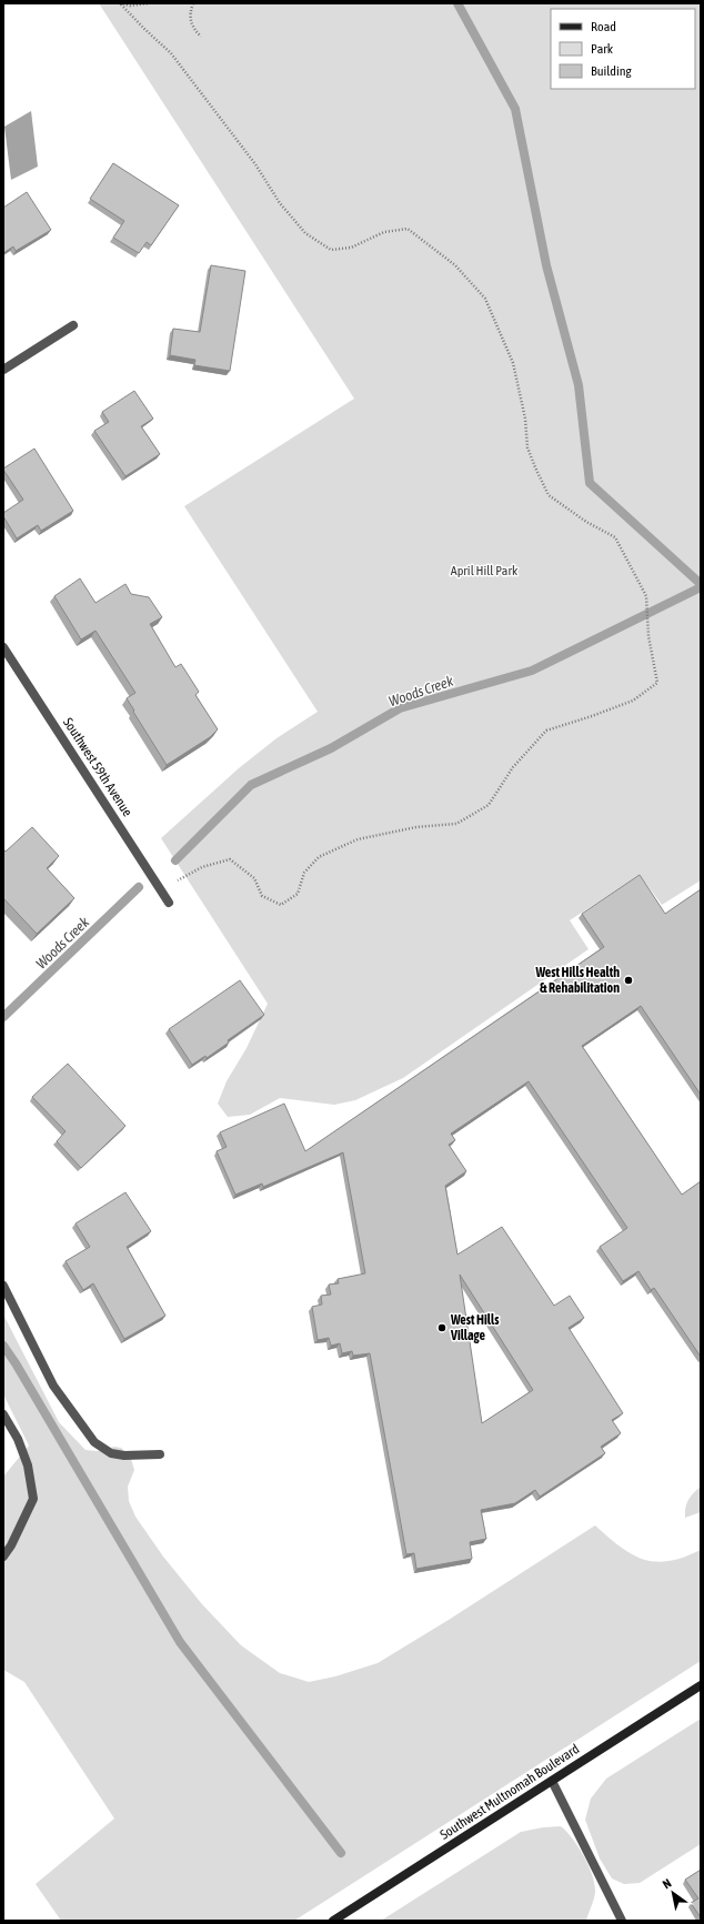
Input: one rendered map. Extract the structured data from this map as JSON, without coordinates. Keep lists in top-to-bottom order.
{
  "streets": {
    "main road": ["Southwest Multnomah Boulevard"],
    "street": ["Southwest 59th Avenue"]
  },
  "water": ["Woods Creek"],
  "parks": ["April Hill Park"],
  "places": ["West Hills Health & Rehabilitation", "West Hills Village"],
  "legend": ["Road", "Park", "Building"],
  "north": "top left"
}
